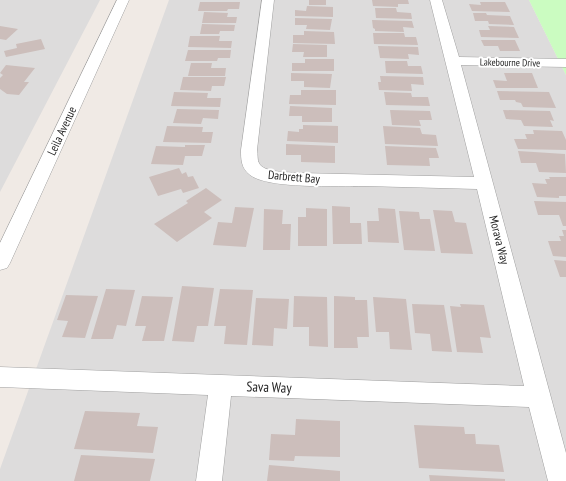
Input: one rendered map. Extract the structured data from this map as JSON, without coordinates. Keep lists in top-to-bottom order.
{
  "streets": {
    "street": [
      "Lakebourne Drive",
      "Leila Avenue",
      "Darbrett Bay",
      "Morava Way",
      "Sava Way"
    ]
  },
  "crossings": [
    ["Lakebourne Drive", "Morava Way"],
    ["Darbrett Bay", "Morava Way"],
    ["Morava Way", "Sava Way"]
  ]
}
